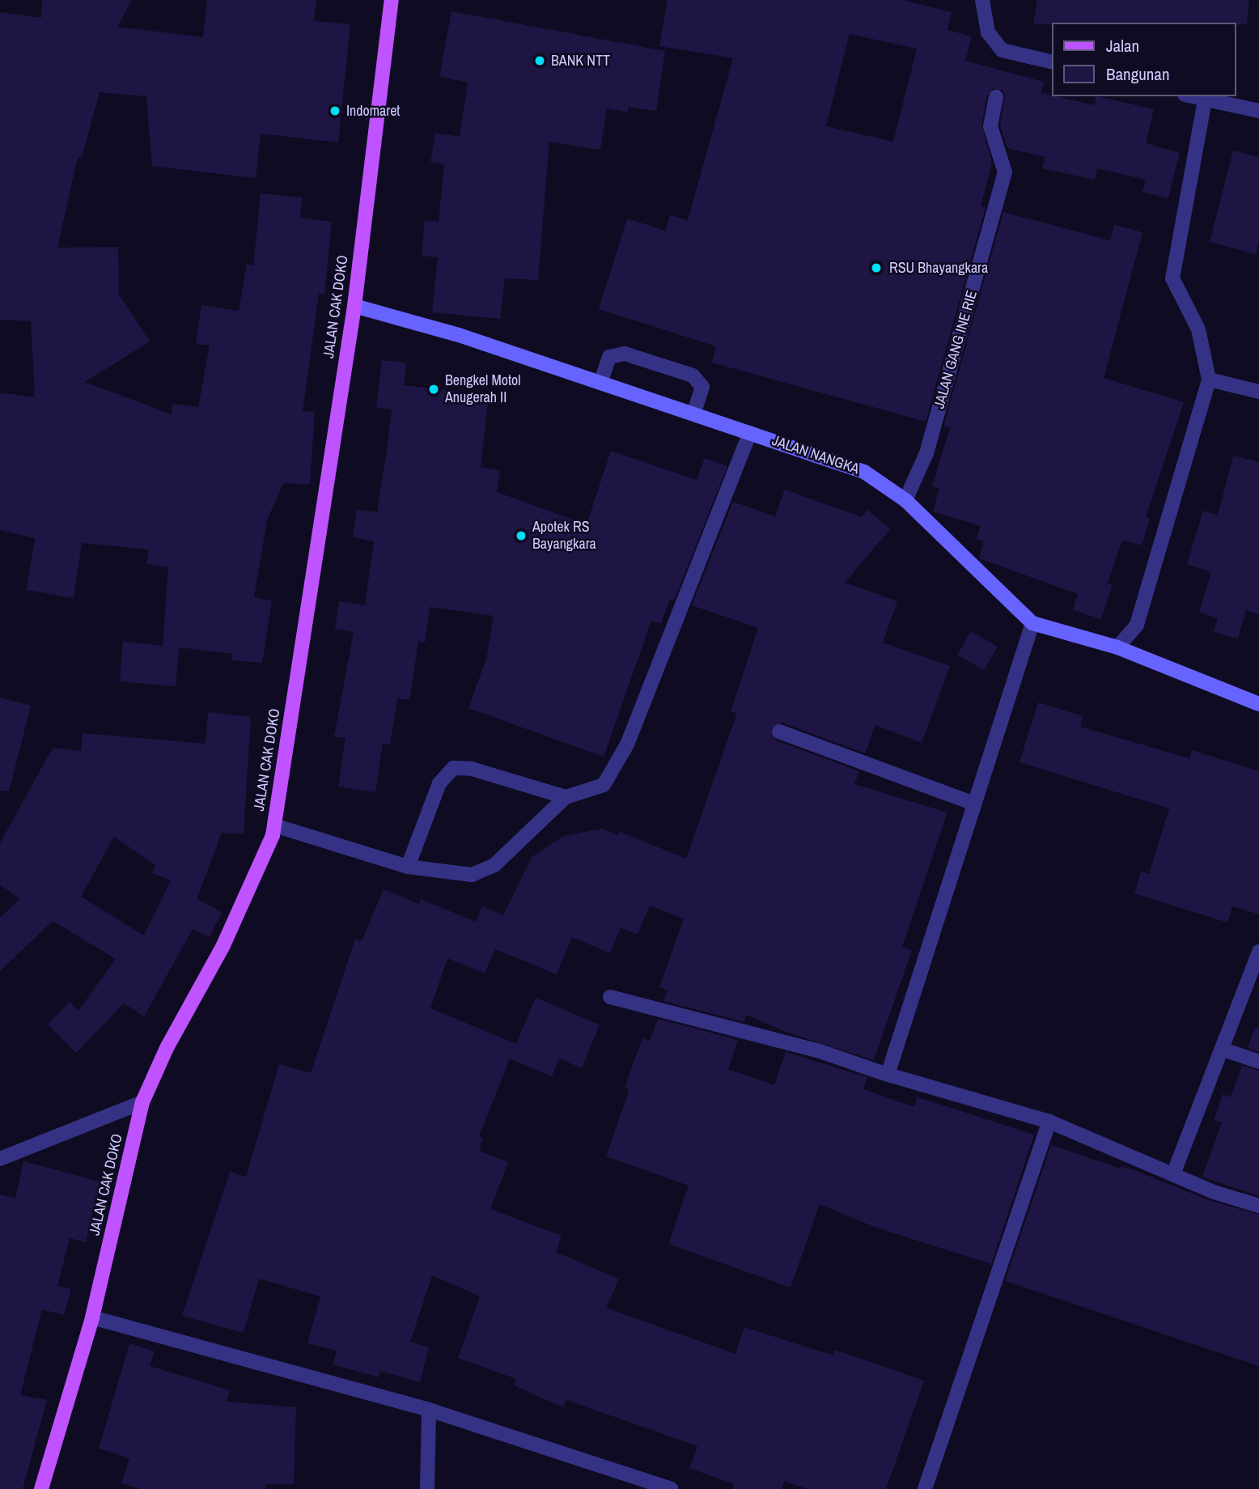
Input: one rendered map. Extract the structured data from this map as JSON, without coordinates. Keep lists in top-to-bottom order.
{
  "streets": {
    "main road": ["JALAN CAK DOKO"],
    "street": ["JALAN GANG INE RIE", "JALAN NANGKA"]
  },
  "crossings": [
    ["JALAN CAK DOKO", "JALAN NANGKA"],
    ["JALAN GANG INE RIE", "JALAN NANGKA"]
  ],
  "places": [
    "BANK NTT",
    "Indomaret",
    "RSU Bhayangkara",
    "Bengkel Motol Anugerah II",
    "Apotek RS Bayangkara"
  ],
  "legend": ["Jalan", "Bangunan"]
}
